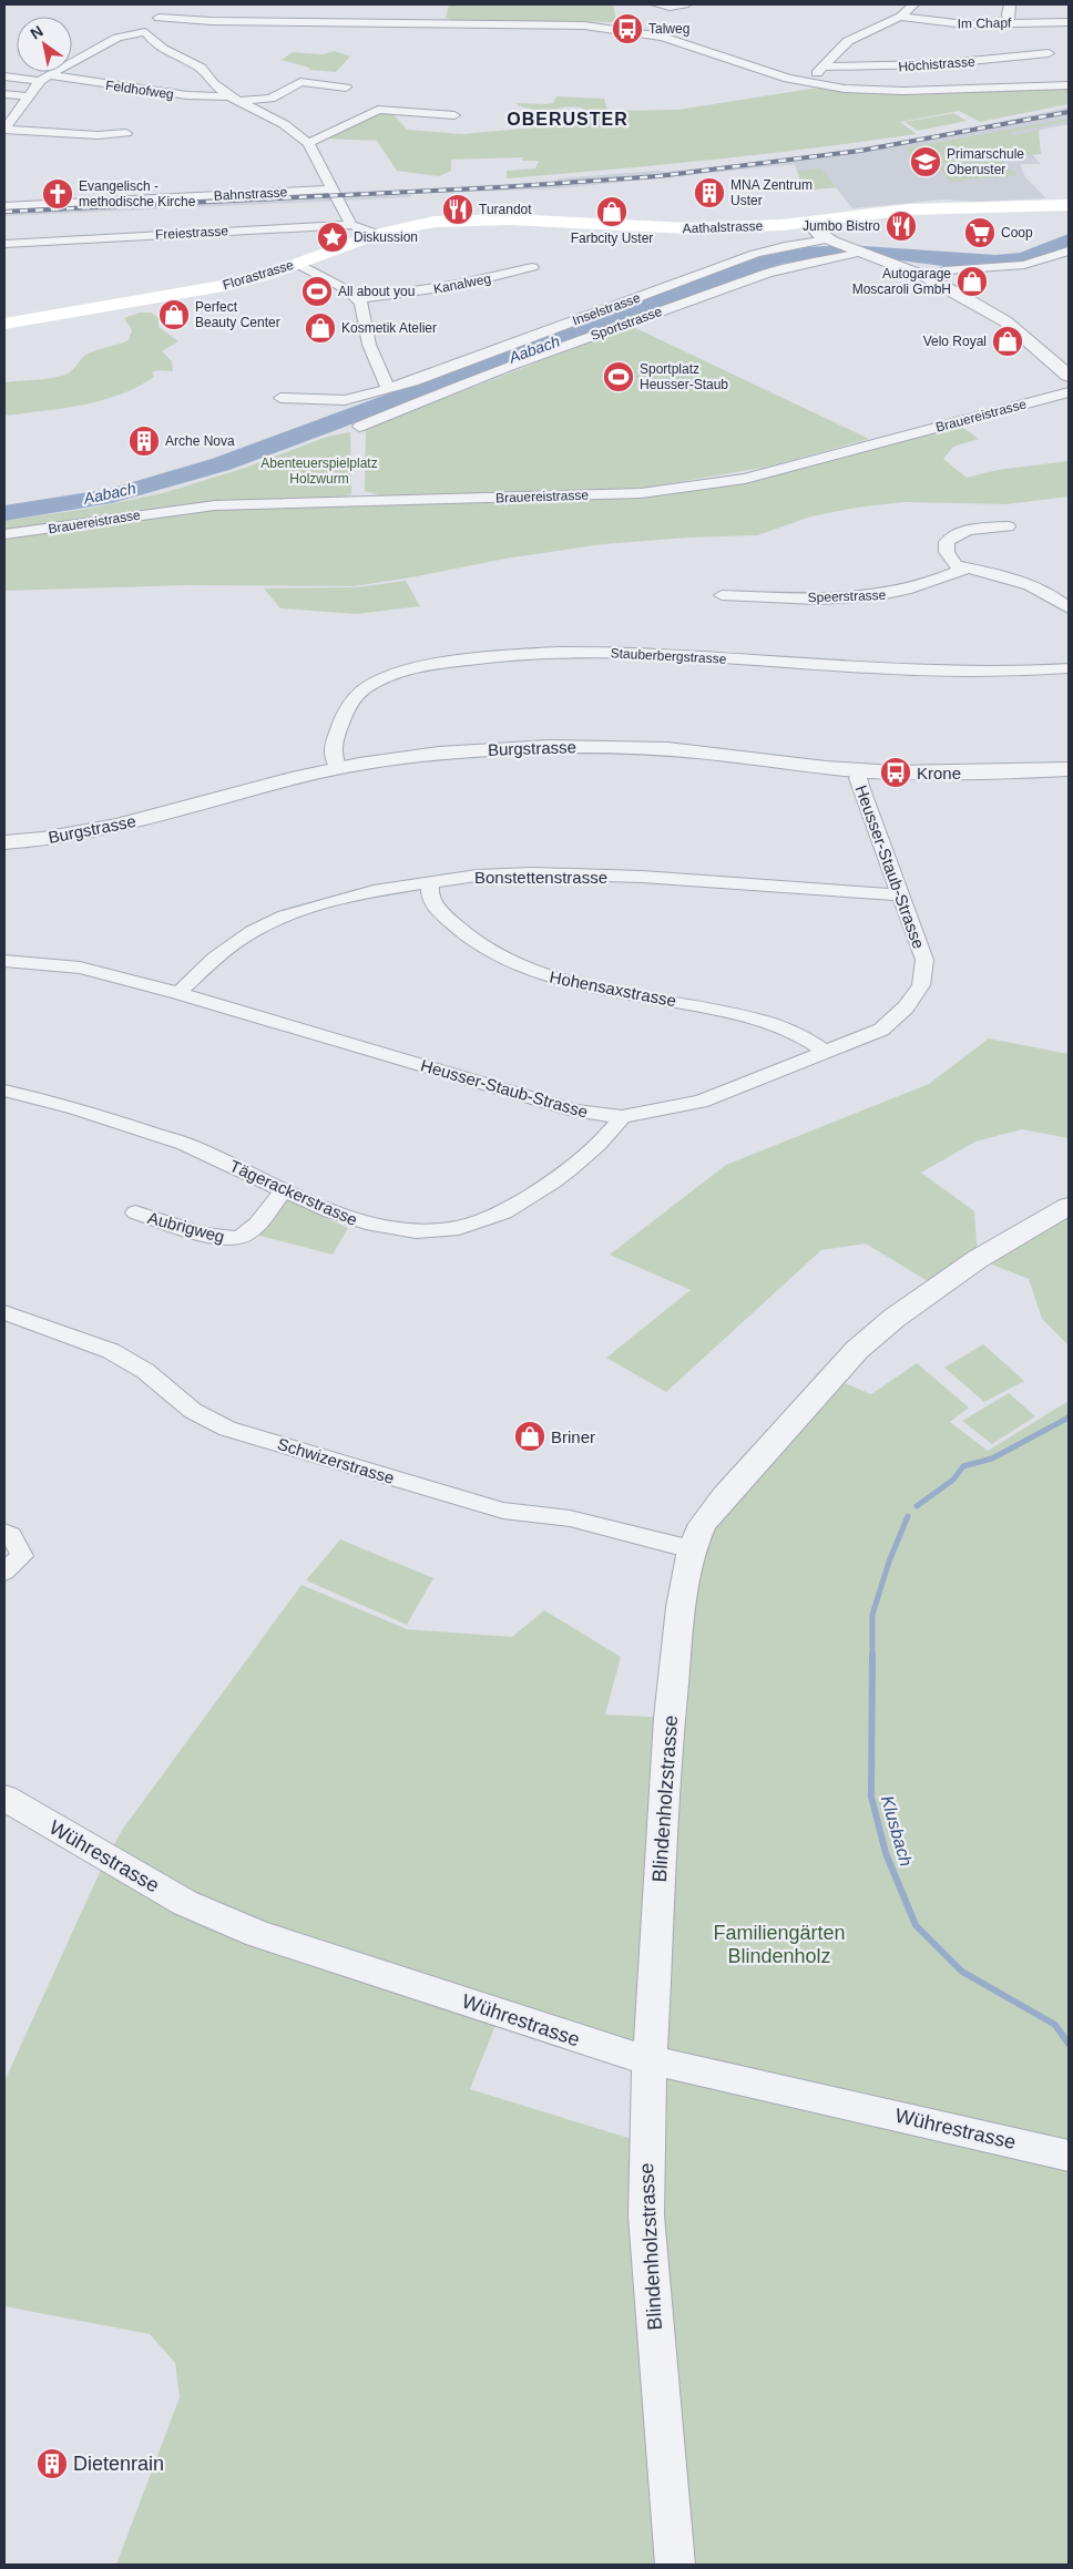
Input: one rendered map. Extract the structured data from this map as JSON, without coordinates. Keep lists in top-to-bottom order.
{
  "streets": {
    "main road": ["Aathalstrasse", "Florastrasse"],
    "street": [
      "Im Chapf",
      "Höchistrasse",
      "Feldhofweg",
      "Bahnstrasse",
      "Freiestrasse",
      "Kanalweg",
      "Inselstrasse",
      "Sportstrasse",
      "Brauereistrasse",
      "Speerstrasse",
      "Stauberbergstrasse",
      "Burgstrasse",
      "Heusser-Staub-Strasse",
      "Bonstettenstrasse",
      "Hohensaxstrasse",
      "Tägerackerstrasse",
      "Aubrigweg",
      "Schwizerstrasse",
      "Blindenholzstrasse",
      "Wührestrasse"
    ]
  },
  "crossings": [
    ["Aathalstrasse", "Freiestrasse"],
    ["Aathalstrasse", "Florastrasse"],
    ["Freiestrasse", "Florastrasse"],
    ["Stauberbergstrasse", "Burgstrasse"],
    ["Burgstrasse", "Heusser-Staub-Strasse"],
    ["Heusser-Staub-Strasse", "Bonstettenstrasse"],
    ["Heusser-Staub-Strasse", "Hohensaxstrasse"],
    ["Heusser-Staub-Strasse", "Tägerackerstrasse"],
    ["Bonstettenstrasse", "Hohensaxstrasse"],
    ["Tägerackerstrasse", "Aubrigweg"],
    ["Schwizerstrasse", "Blindenholzstrasse"],
    ["Blindenholzstrasse", "Wührestrasse"]
  ],
  "districts": ["OBERUSTER"],
  "water": ["Aabach", "Klusbach"],
  "parks": ["Abenteuerspielplatz Holzwurm", "Familiengärten Blindenholz"],
  "places": {
    "bus stop": ["Talweg", "Krone"],
    "school or university": ["Primarschule Oberuster"],
    "building": ["MNA Zentrum Uster", "Arche Nova", "Dietenrain"],
    "church": ["Evangelisch - methodische Kirche"],
    "restaurant": ["Turandot", "Jumbo Bistro"],
    "shop": [
      "Farbcity Uster",
      "Autogarage Moscaroli GmbH",
      "Perfect Beauty Center",
      "Kosmetik Atelier",
      "Velo Royal",
      "Briner"
    ],
    "supermarket": ["Coop"],
    "place": ["Diskussion"],
    "sports": ["All about you", "Sportplatz Heusser-Staub"]
  },
  "north": "top left"
}
